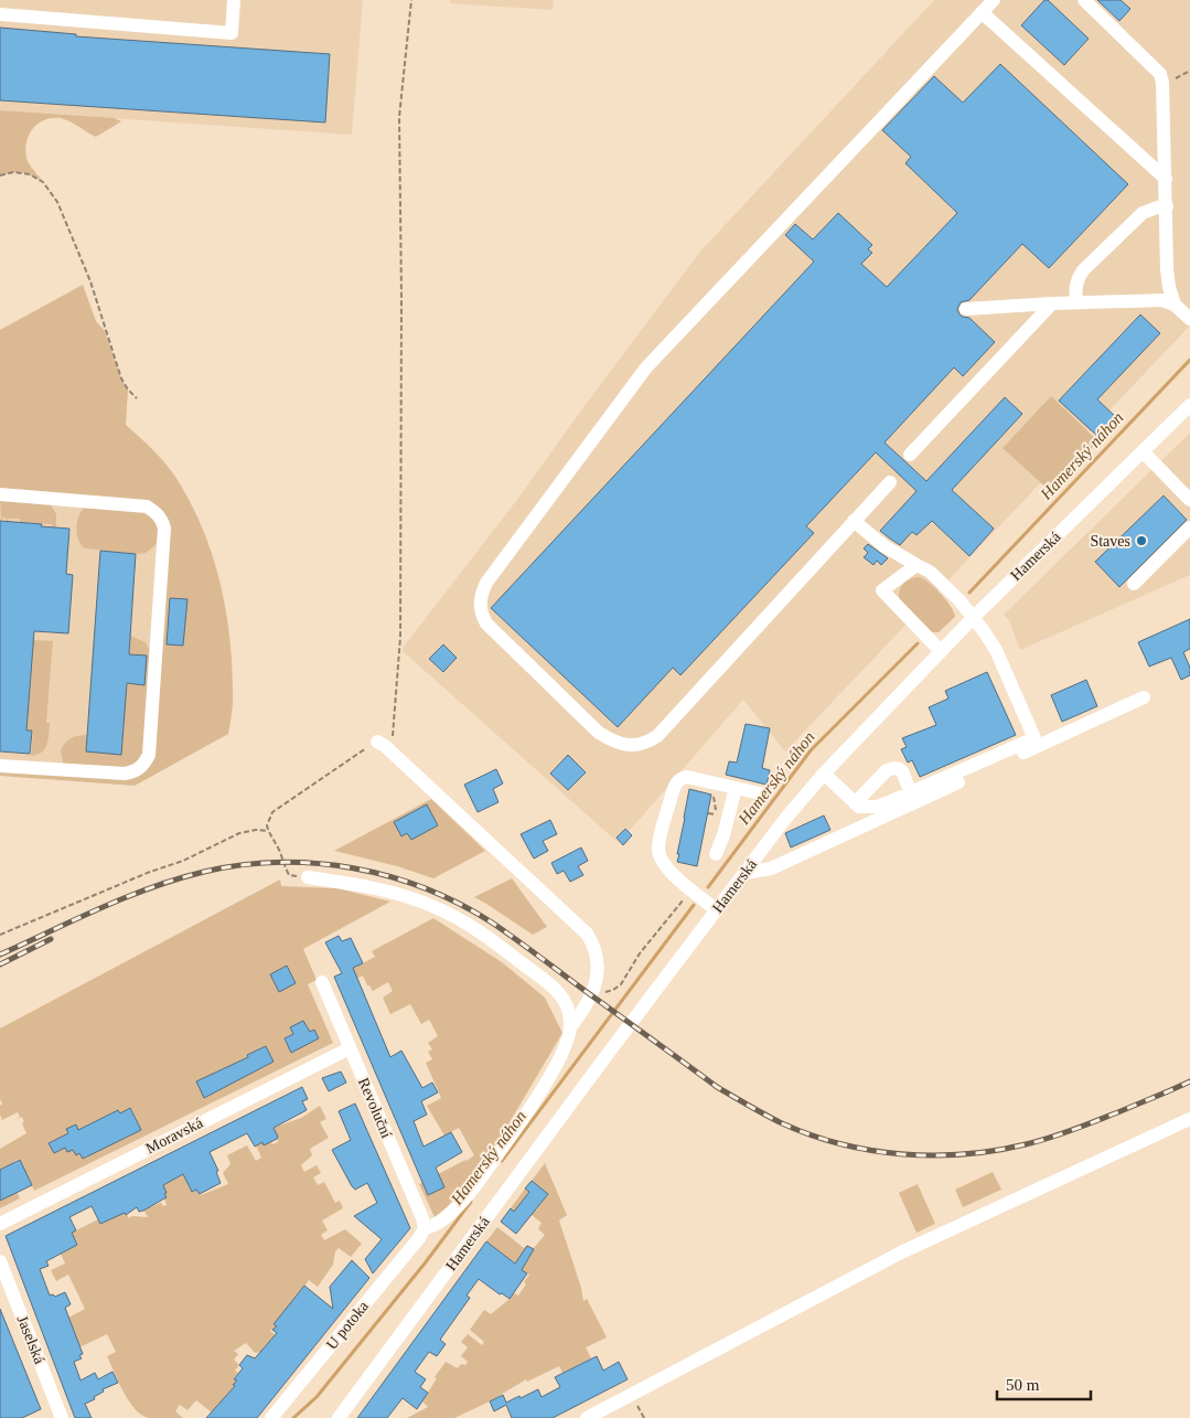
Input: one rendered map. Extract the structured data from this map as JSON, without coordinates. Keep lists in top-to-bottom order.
{
  "streets": {
    "street": [
      "Hamerská",
      "Revoluční",
      "Moravská",
      "U potoka",
      "Jaselská"
    ]
  },
  "crossings": [
    ["Revoluční", "Moravská"],
    ["Revoluční", "U potoka"]
  ],
  "water": ["Hamerský náhon"],
  "places": ["Staves"],
  "scale_bar": "50 m"
}
